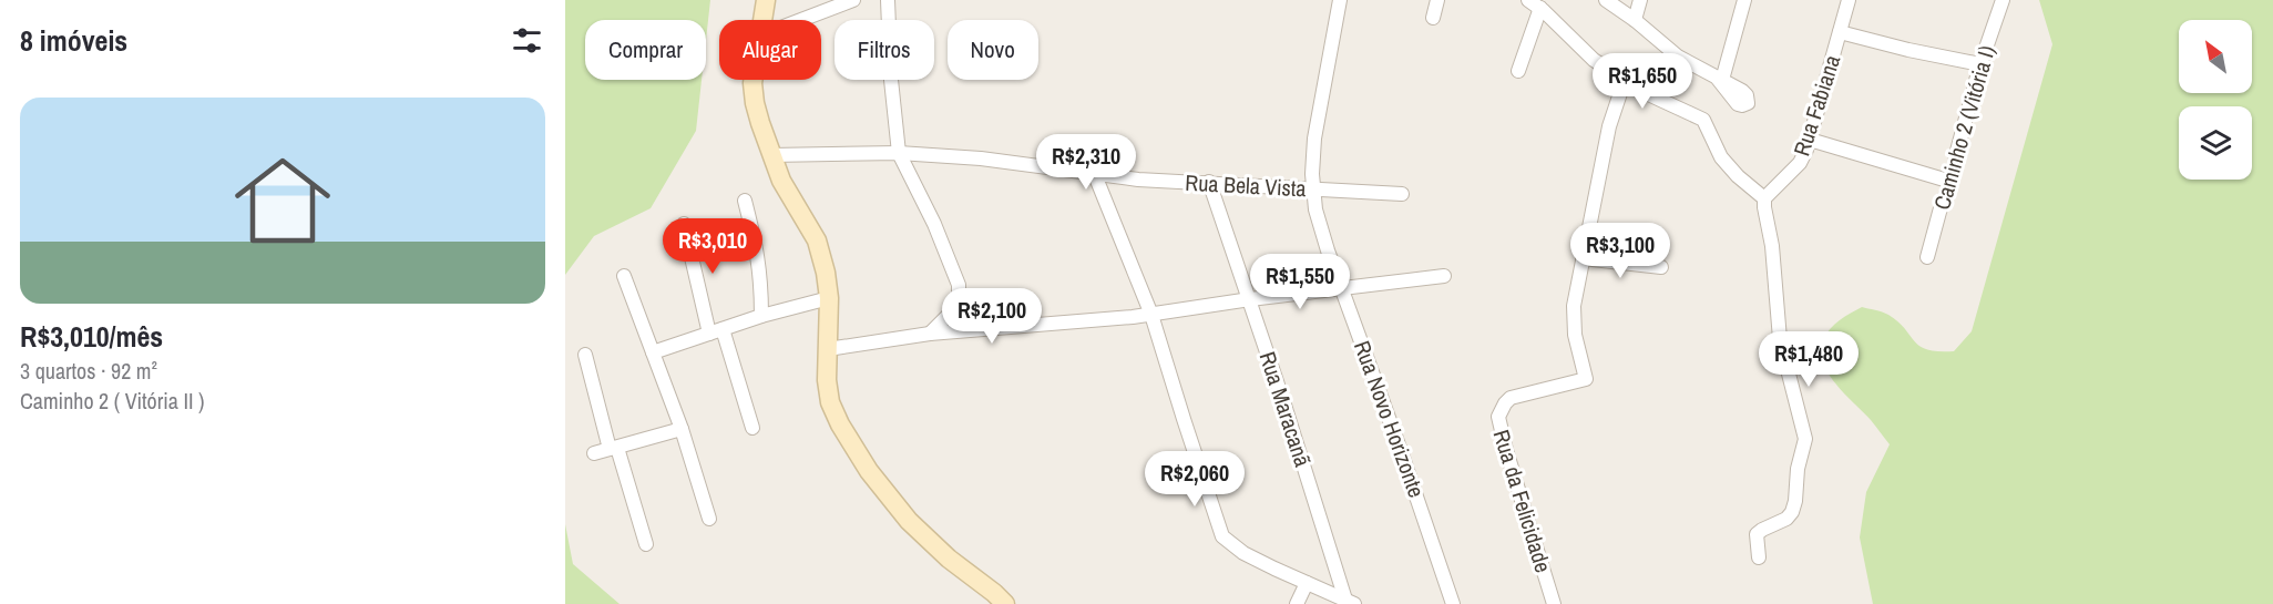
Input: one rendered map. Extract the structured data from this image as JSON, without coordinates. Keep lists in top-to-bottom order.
{
  "streets": {
    "street": [
      "Rua Fabiana",
      "Caminho 2 (Vitória I)",
      "Rua Bela Vista",
      "Rua Maracanã",
      "Rua Novo Horizonte",
      "Rua da Felicidade"
    ]
  },
  "crossings": [
    ["Rua Bela Vista", "Rua Maracanã"],
    ["Rua Bela Vista", "Rua Novo Horizonte"]
  ],
  "north": "top left",
  "page": {
    "heading": "8 imóveis",
    "chip": [
      "Comprar",
      "Alugar",
      "Filtros",
      "Novo"
    ],
    "price": [
      "R$1,650",
      "R$2,310",
      "R$3,010",
      "R$3,100",
      "R$1,550",
      "R$2,100",
      "R$1,480",
      "R$2,060"
    ],
    "list": [
      {
        "name": "R$3,010/mês",
        "note": "3 quartos · 92 m² · Caminho 2 ( Vitória II )"
      }
    ]
  }
}
